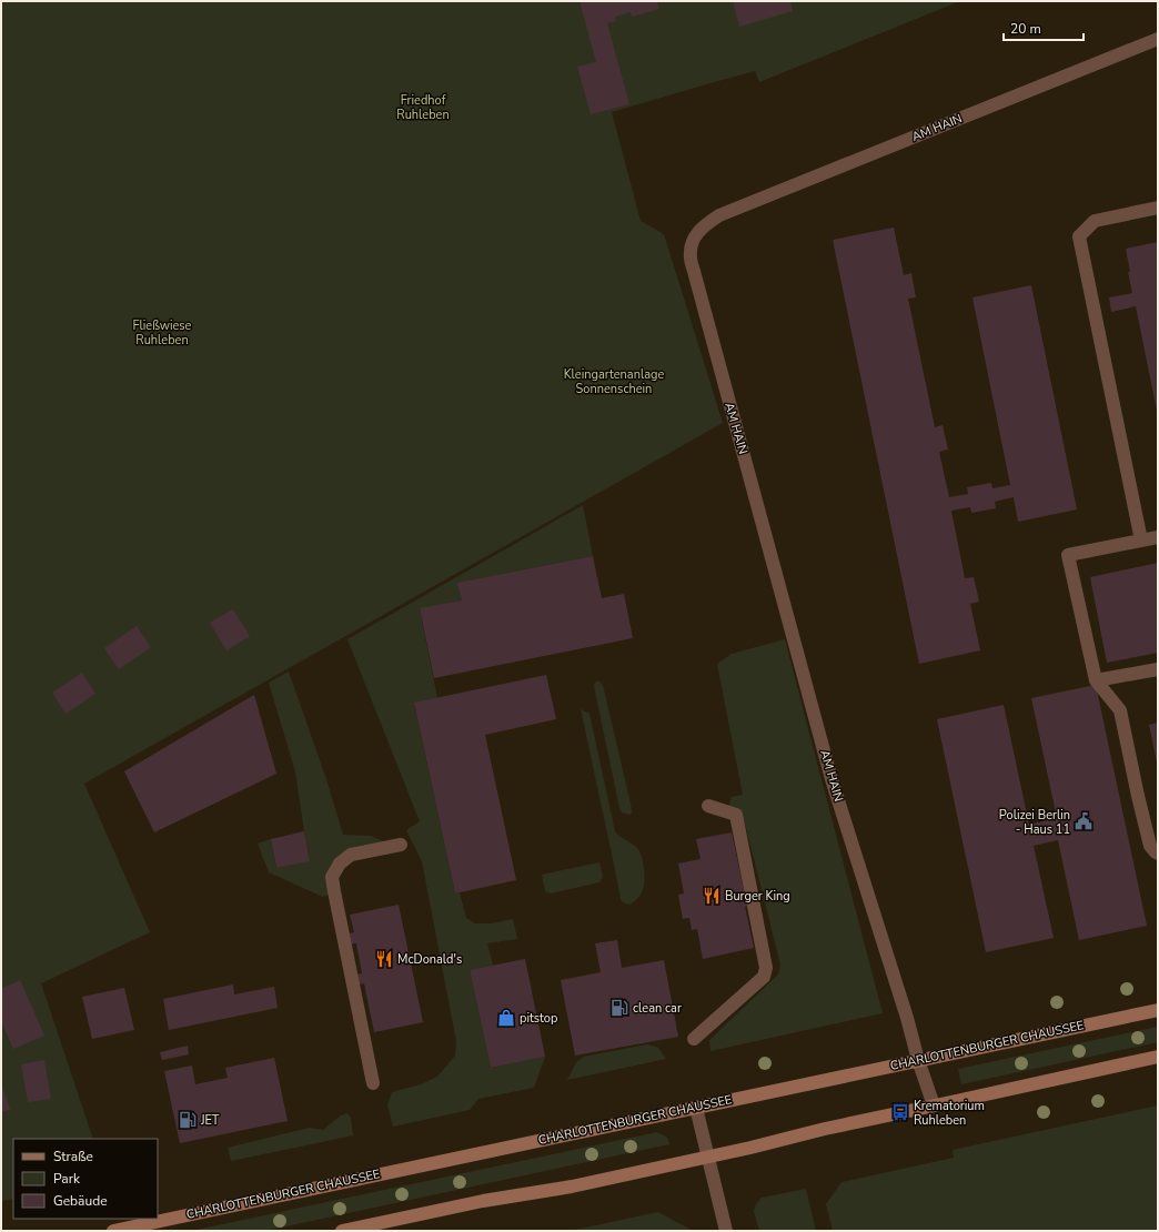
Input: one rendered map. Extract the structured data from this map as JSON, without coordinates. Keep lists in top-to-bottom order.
{
  "streets": {
    "main road": ["CHARLOTTENBURGER CHAUSSEE"],
    "street": ["AM HAIN"]
  },
  "crossings": [
    ["AM HAIN", "CHARLOTTENBURGER CHAUSSEE"]
  ],
  "parks": ["Friedhof Ruhleben", "Fließwiese Ruhleben", "Kleingartenanlage Sonnenschein"],
  "places": {
    "public building": ["Polizei Berlin - Haus 11"],
    "restaurant": ["Burger King", "McDonald's"],
    "fuel station": ["clean car", "JET"],
    "shop": ["pitstop"],
    "bus stop": ["Krematorium Ruhleben"]
  },
  "legend": ["Straße", "Park", "Gebäude"],
  "scale_bar": "20 m"
}
